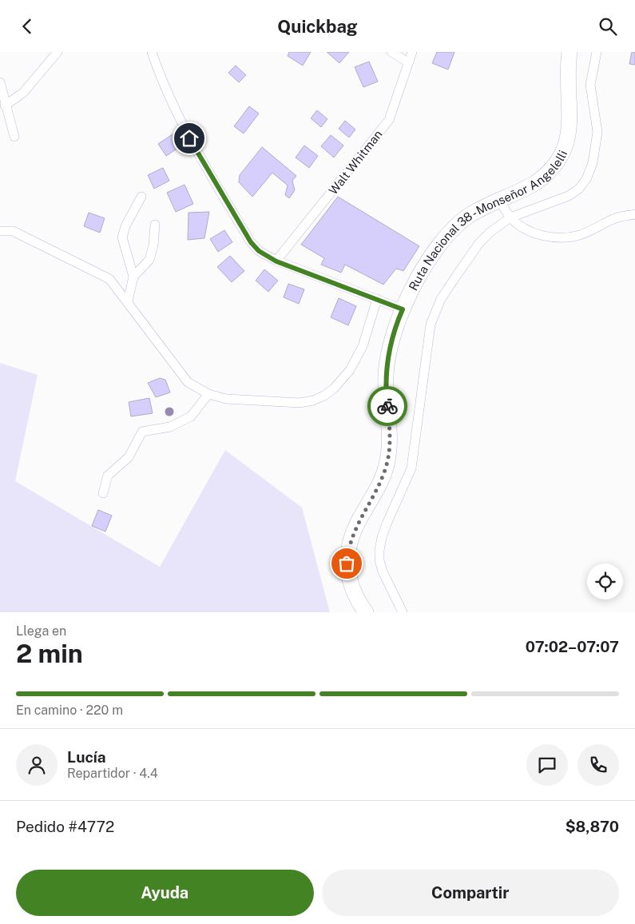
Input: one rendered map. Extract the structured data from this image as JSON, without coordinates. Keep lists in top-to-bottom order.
{
  "streets": {
    "main road": ["Ruta Nacional 38 - Monseñor Angelelli"],
    "street": ["Walt Whitman"]
  },
  "page": {
    "header": "Quickbag",
    "heading": ["2 min", "Llega en", "07:02–07:07"],
    "panel": [
      "Lucía",
      "Repartidor · 4.4",
      "Pedido #4772",
      "$8,870"
    ],
    "bar": "En camino · 220 m",
    "buttons": ["Ayuda", "Compartir"]
  }
}
